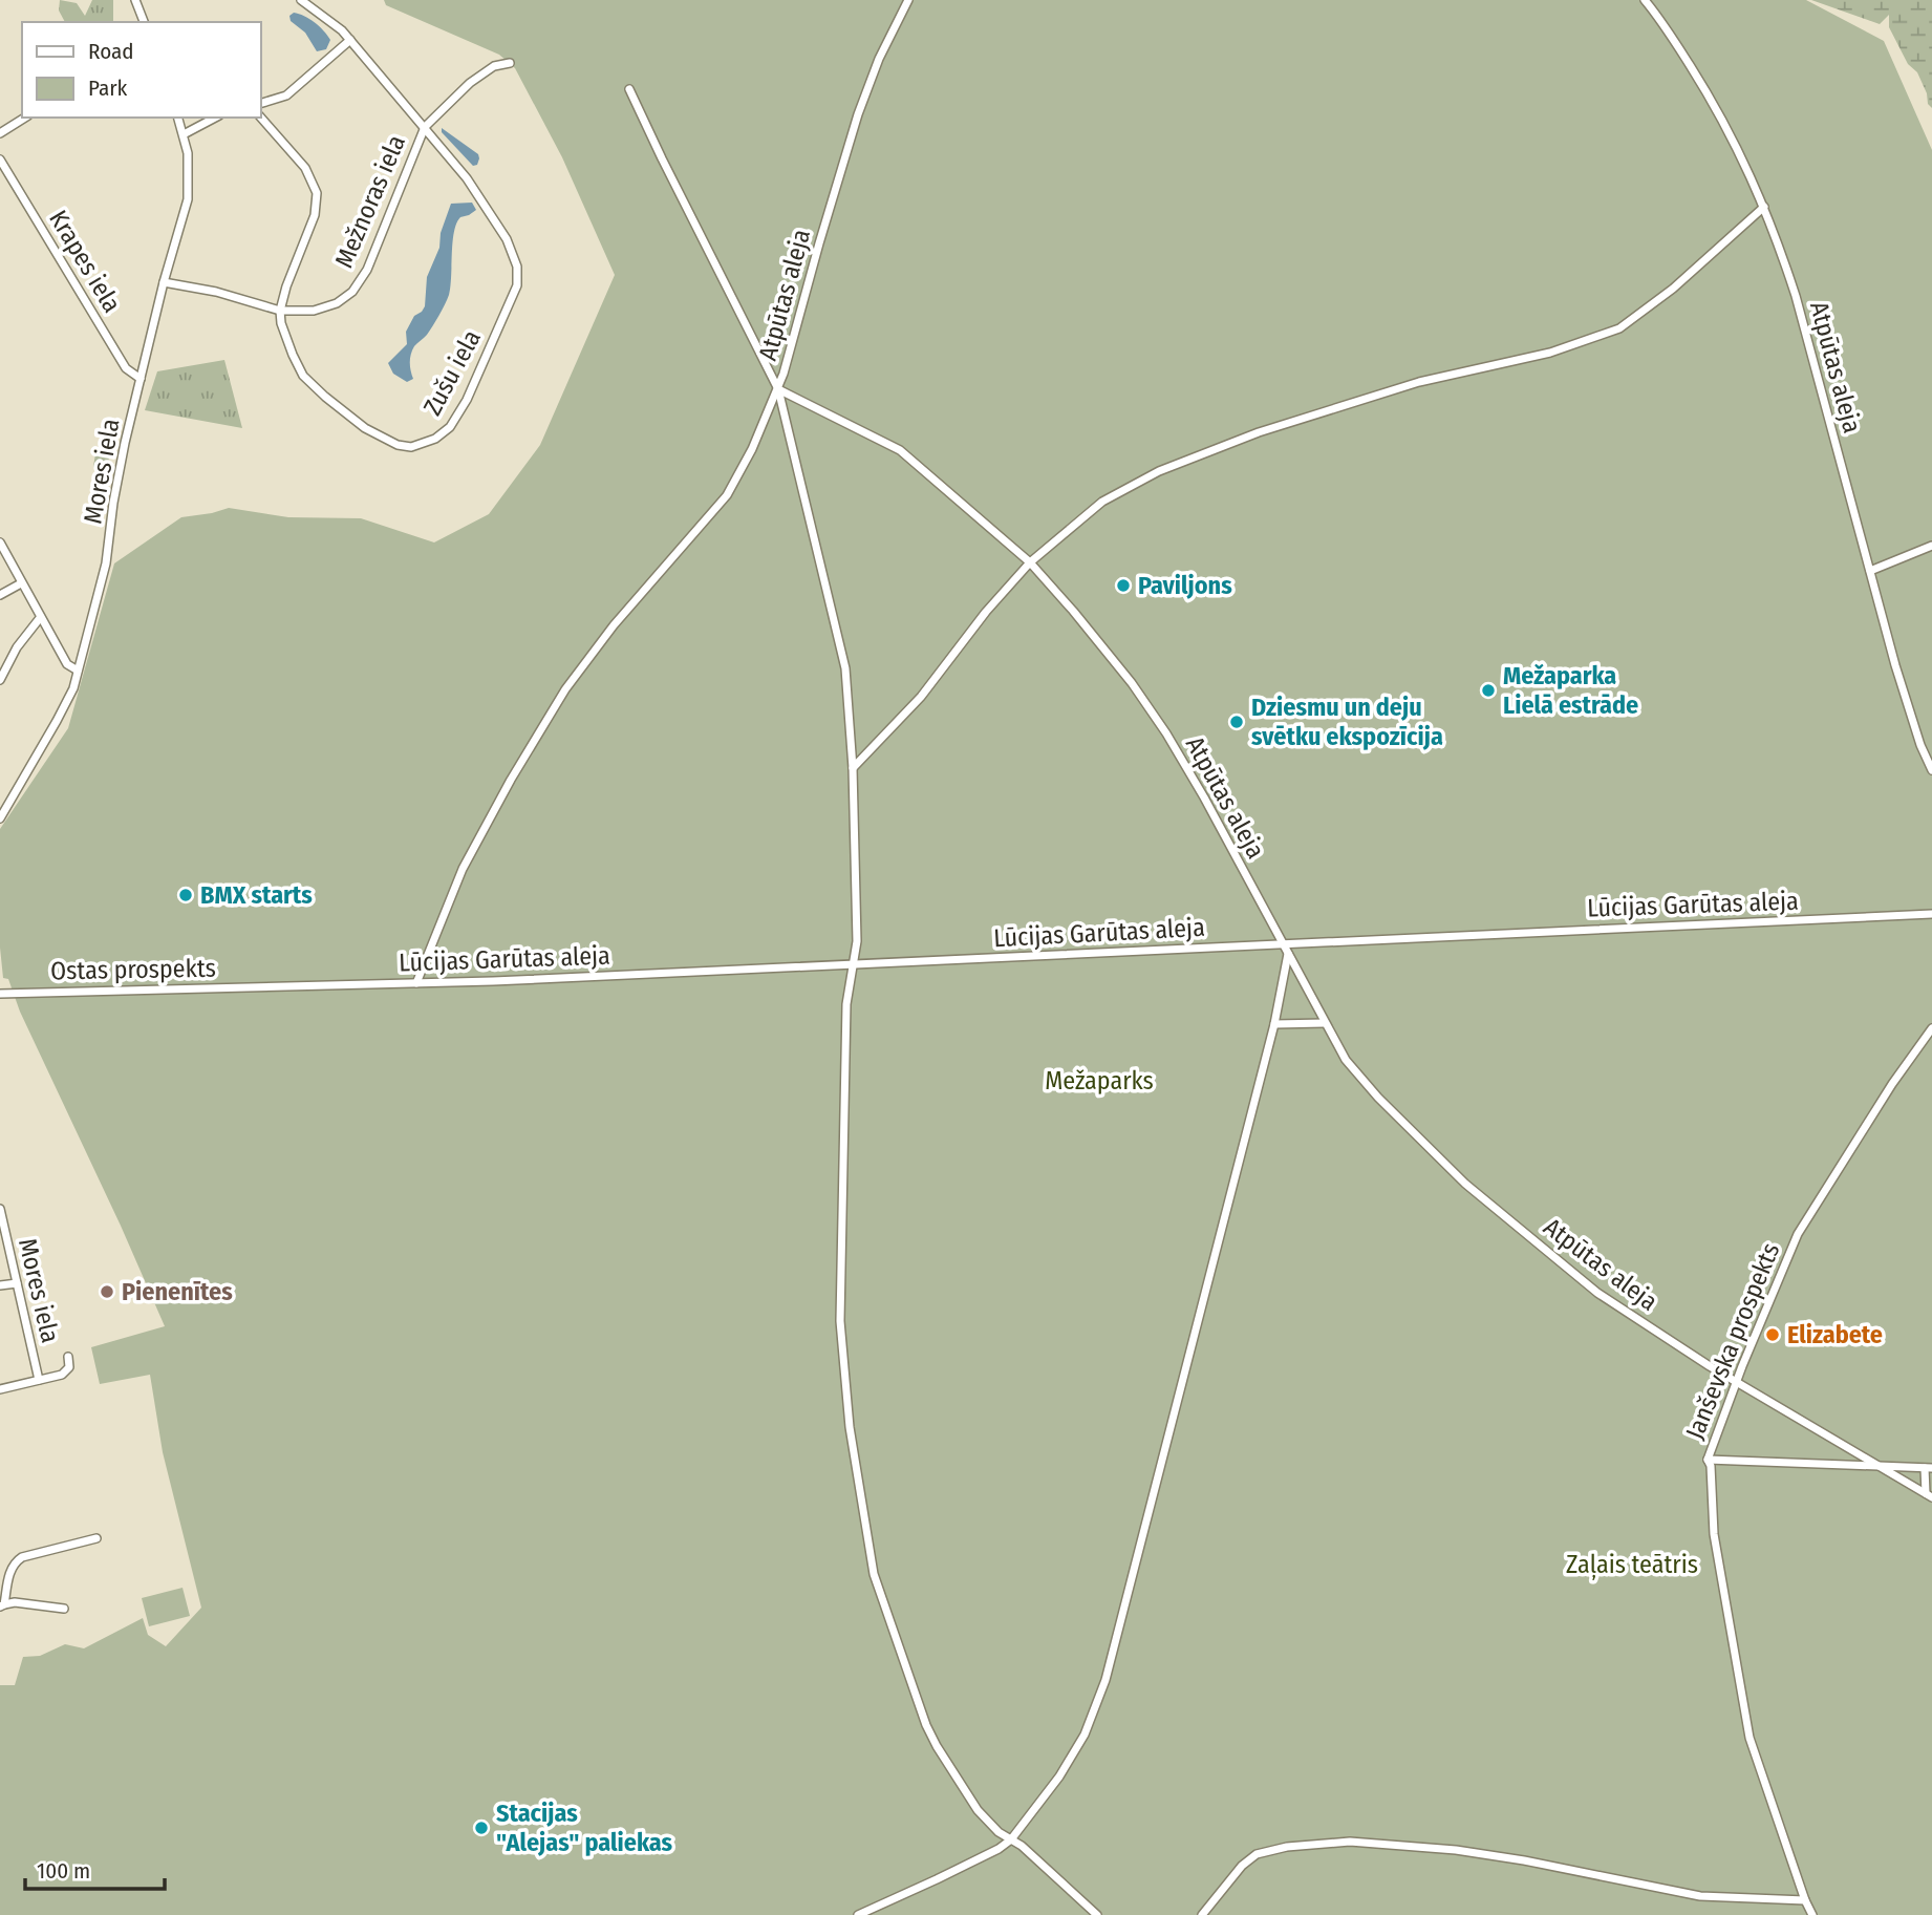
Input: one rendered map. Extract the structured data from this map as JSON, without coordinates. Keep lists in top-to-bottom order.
{
  "streets": {
    "street": [
      "Mežnoras iela",
      "Krapes iela",
      "Atpūtas aleja",
      "Zušu iela",
      "Mores iela",
      "Lūcijas Garūtas aleja",
      "Ostas prospekts",
      "Janševska prospekts"
    ]
  },
  "crossings": [
    ["Mežnoras iela", "Zušu iela"],
    ["Mežnoras iela", "Mores iela"],
    ["Krapes iela", "Mores iela"],
    ["Atpūtas aleja", "Lūcijas Garūtas aleja"],
    ["Atpūtas aleja", "Janševska prospekts"],
    ["Lūcijas Garūtas aleja", "Ostas prospekts"]
  ],
  "parks": ["Mežaparks", "Zaļais teātris"],
  "places": [
    "Paviljons",
    "Mežaparka Lielā estrāde",
    "Dziesmu un deju svētku ekspozīcija",
    "BMX starts",
    "Pienenītes",
    "Elizabete",
    "Stacijas \"Alejas\" paliekas"
  ],
  "legend": ["Road", "Park"],
  "scale_bar": "100 m"
}
